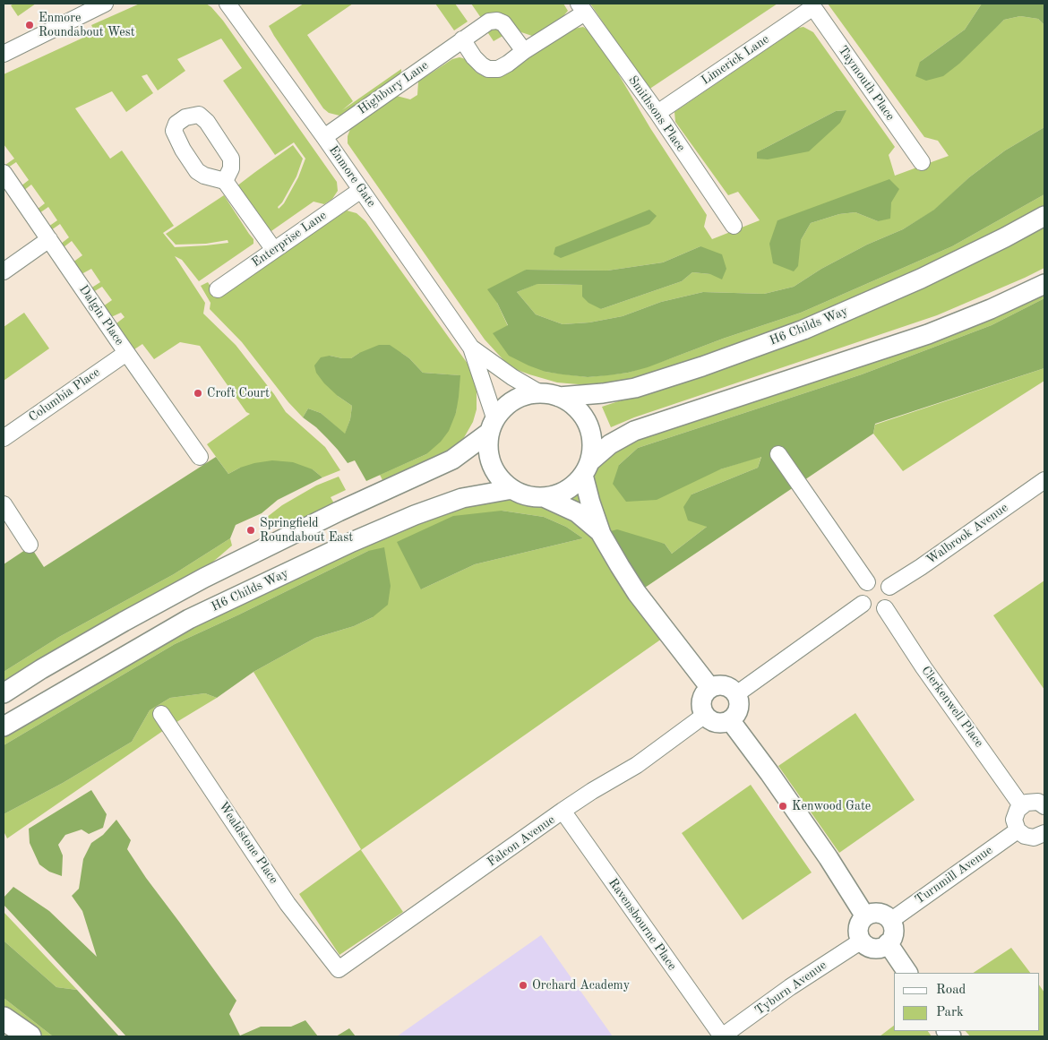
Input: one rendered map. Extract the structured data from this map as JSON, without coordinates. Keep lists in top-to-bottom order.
{
  "streets": {
    "street": [
      "Limerick Lane",
      "Taymouth Place",
      "Highbury Lane",
      "Smithsons Place",
      "Enmore Gate",
      "Enterprise Lane",
      "Dalgin Place",
      "H6 Childs Way",
      "Columbia Place",
      "Walbrook Avenue",
      "Clerkenwell Place",
      "Falcon Avenue",
      "Wealdstone Place",
      "Turnmill Avenue",
      "Ravensbourne Place",
      "Tyburn Avenue"
    ]
  },
  "crossings": [
    ["Limerick Lane", "Taymouth Place"],
    ["Limerick Lane", "Smithsons Place"],
    ["Highbury Lane", "Enmore Gate"],
    ["Enmore Gate", "Enterprise Lane"],
    ["Enmore Gate", "H6 Childs Way"],
    ["Dalgin Place", "Columbia Place"],
    ["Walbrook Avenue", "Clerkenwell Place"],
    ["Falcon Avenue", "Wealdstone Place"],
    ["Falcon Avenue", "Ravensbourne Place"],
    ["Turnmill Avenue", "Tyburn Avenue"],
    ["Ravensbourne Place", "Tyburn Avenue"]
  ],
  "places": [
    "Enmore Roundabout West",
    "Croft Court",
    "Springfield Roundabout East",
    "Kenwood Gate",
    "Orchard Academy"
  ],
  "legend": ["Road", "Park"]
}
